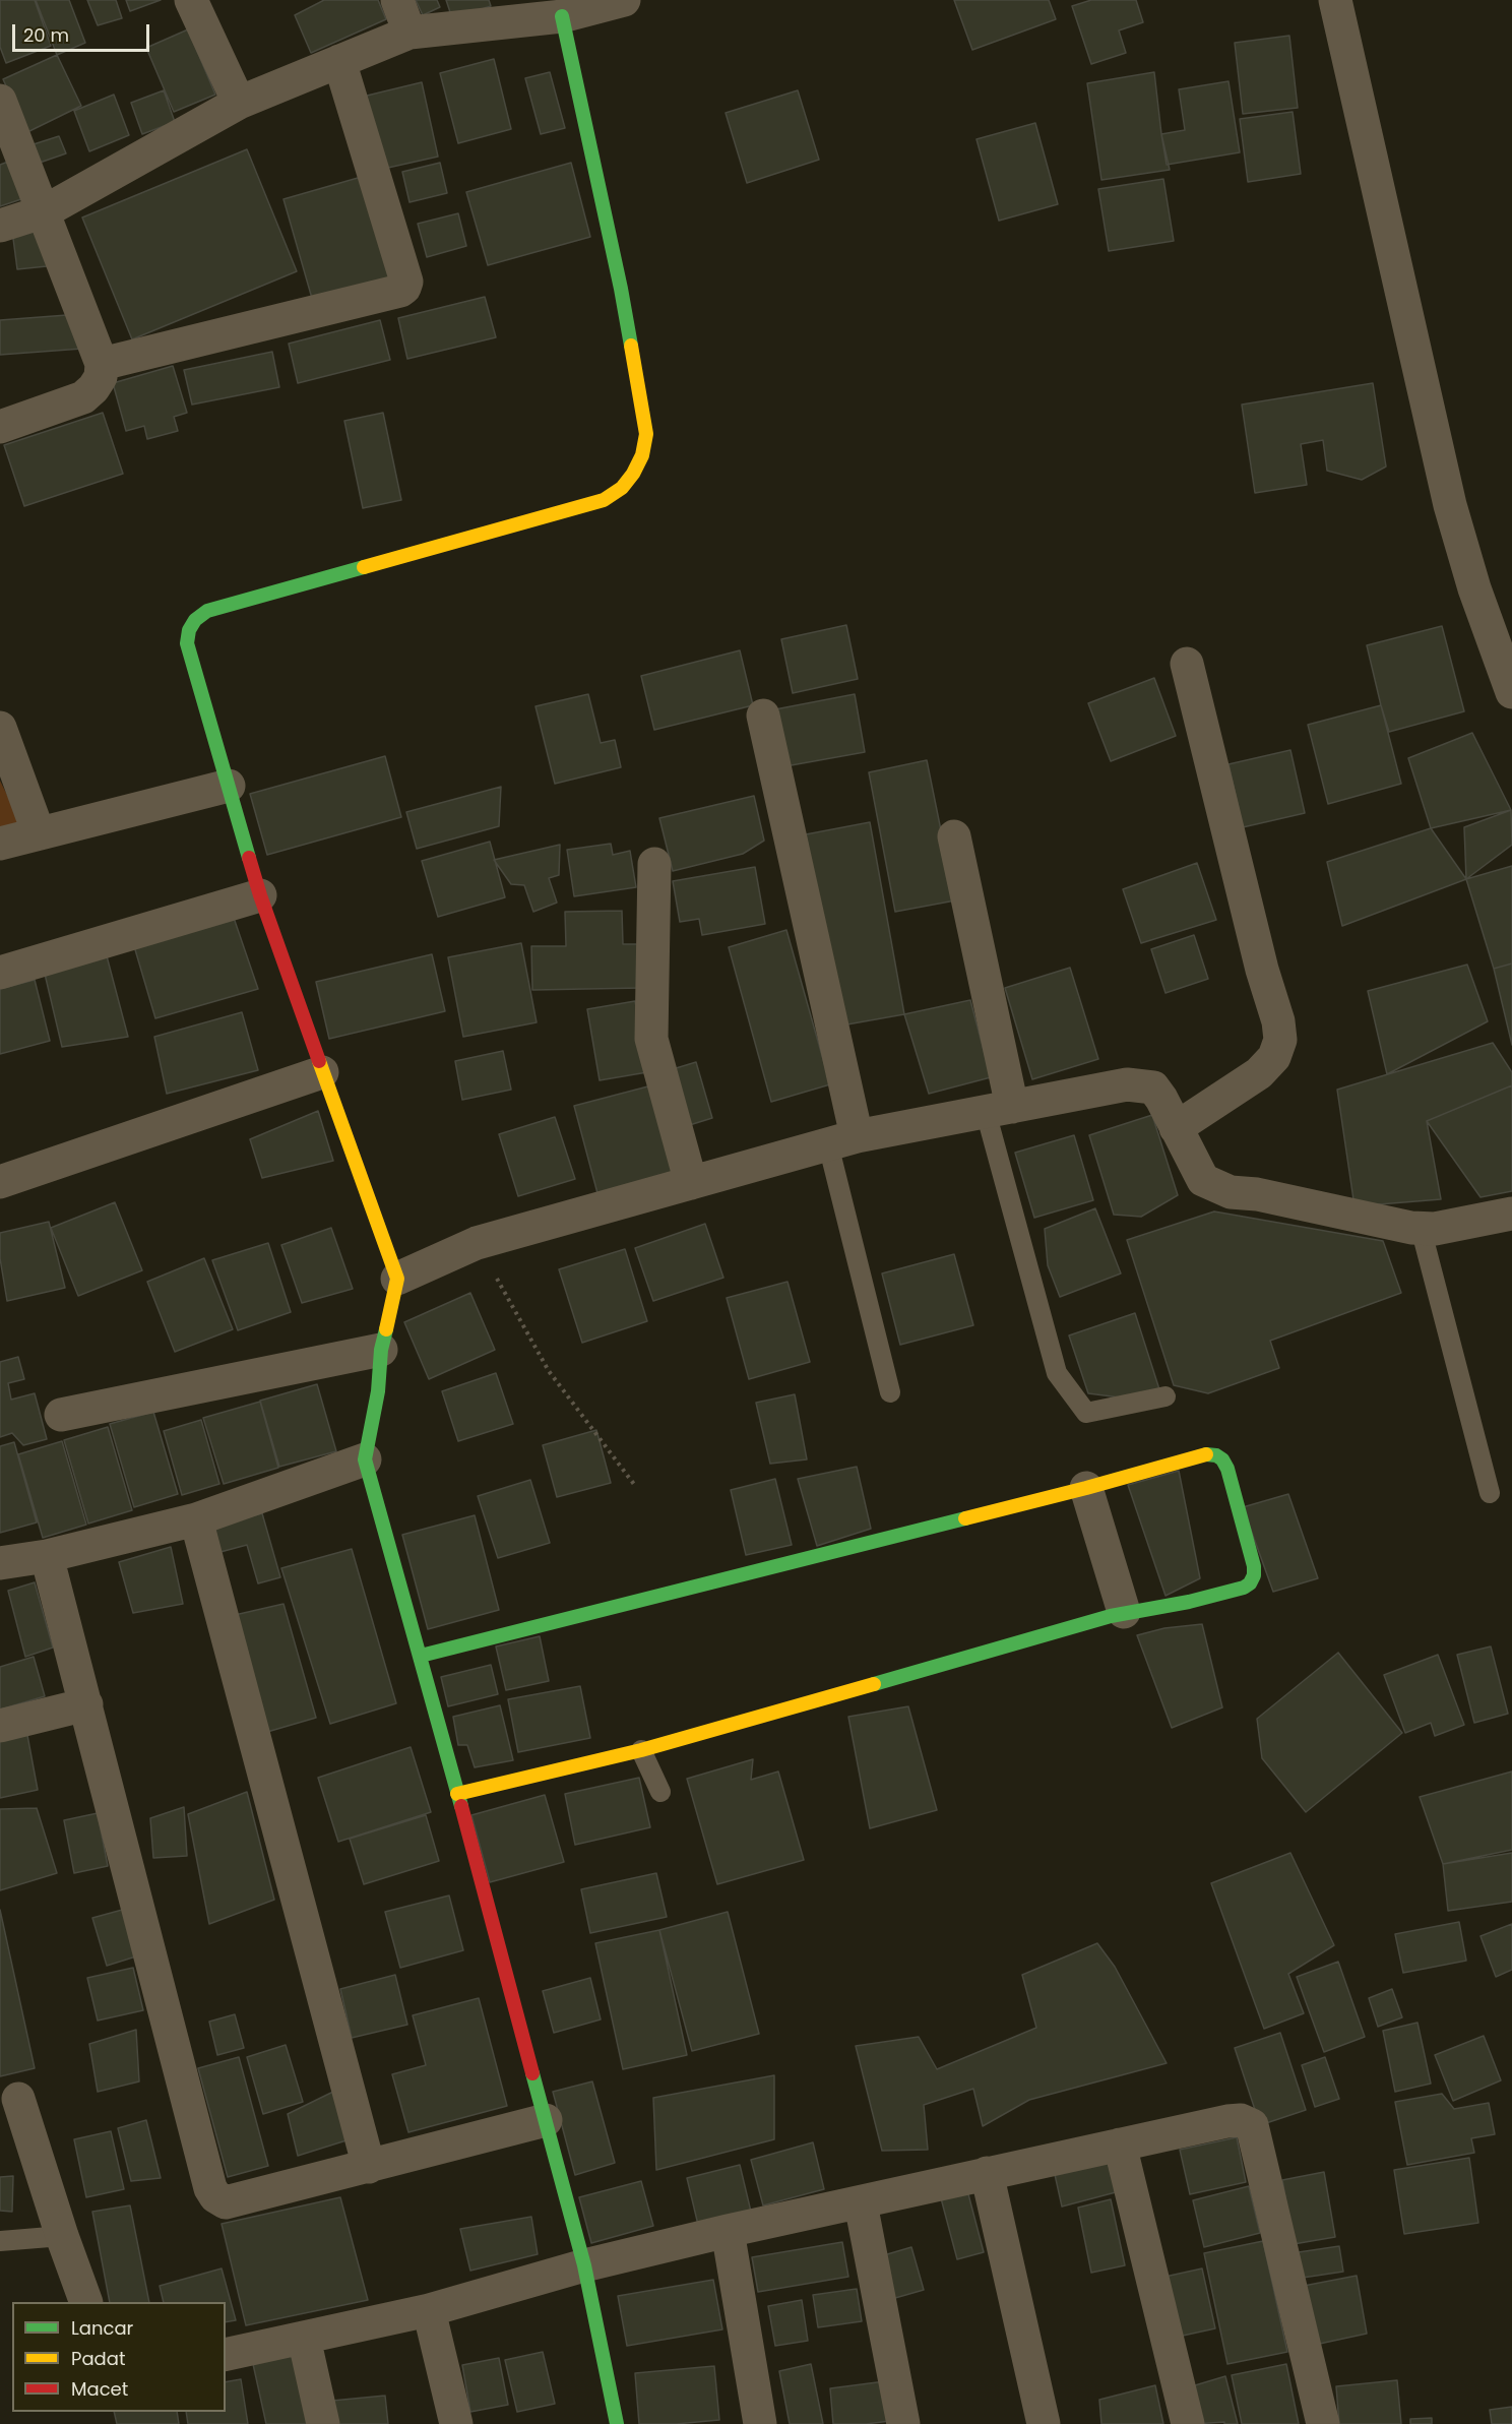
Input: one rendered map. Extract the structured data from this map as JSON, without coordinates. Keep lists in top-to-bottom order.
{
  "legend": ["Lancar", "Padat", "Macet"],
  "scale_bar": "20 m"
}
